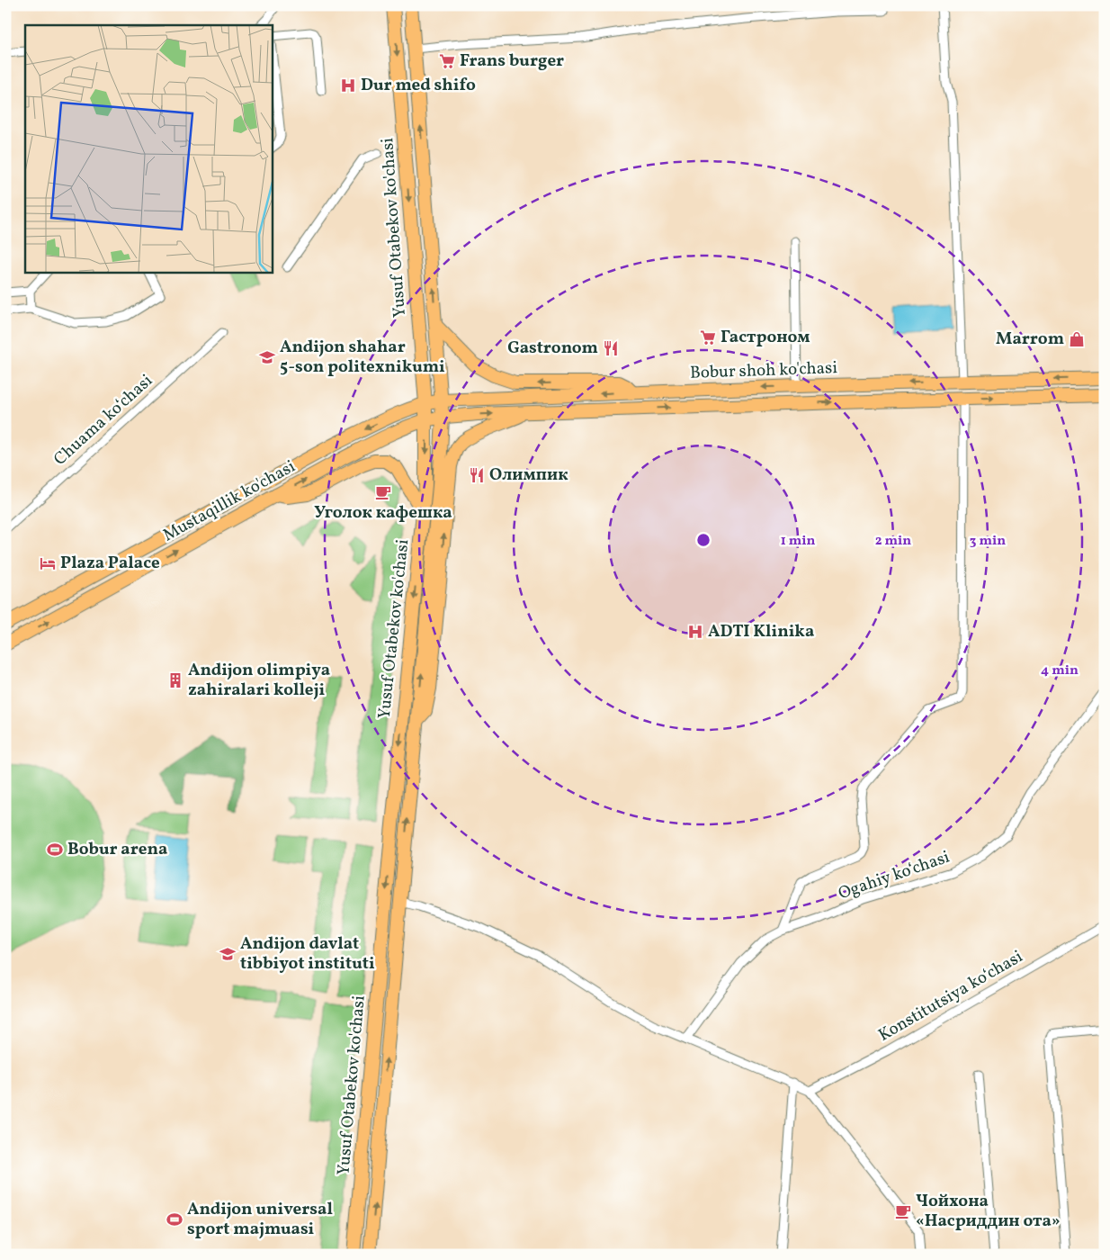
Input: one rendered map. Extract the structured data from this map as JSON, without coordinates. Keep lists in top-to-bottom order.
{
  "streets": {
    "main road": ["Yusuf Otabekov ko'chasi", "Bobur shoh ko'chasi", "Mustaqillik ko'chasi"],
    "street": ["Chuama koʻchasi", "Ogahiy koʻchasi", "Konstitutsiya koʻchasi"]
  },
  "crossings": [
    ["Yusuf Otabekov ko'chasi", "Bobur shoh ko'chasi"],
    ["Yusuf Otabekov ko'chasi", "Mustaqillik ko'chasi"],
    ["Bobur shoh ko'chasi", "Mustaqillik ko'chasi"]
  ],
  "places": {
    "supermarket": ["Frans burger", "Гастроном"],
    "hospital": ["Dur med shifo", "ADTI Klinika"],
    "shop": ["Marrom"],
    "restaurant": ["Gastronom", "Олимпик"],
    "school or university": ["Andijon shahar 5-son politexnikumi", "Andijon davlat tibbiyot instituti"],
    "cafe": ["Уголок кафешка", "Чойхона «Насриддин ота»"],
    "hotel": ["Plaza Palace"],
    "building": ["Andijon olimpiya zahiralari kolleji"],
    "sports": ["Bobur arena", "Andijon universal sport majmuasi"]
  },
  "rings": [
    "1 min",
    "2 min",
    "3 min",
    "4 min"
  ]
}
